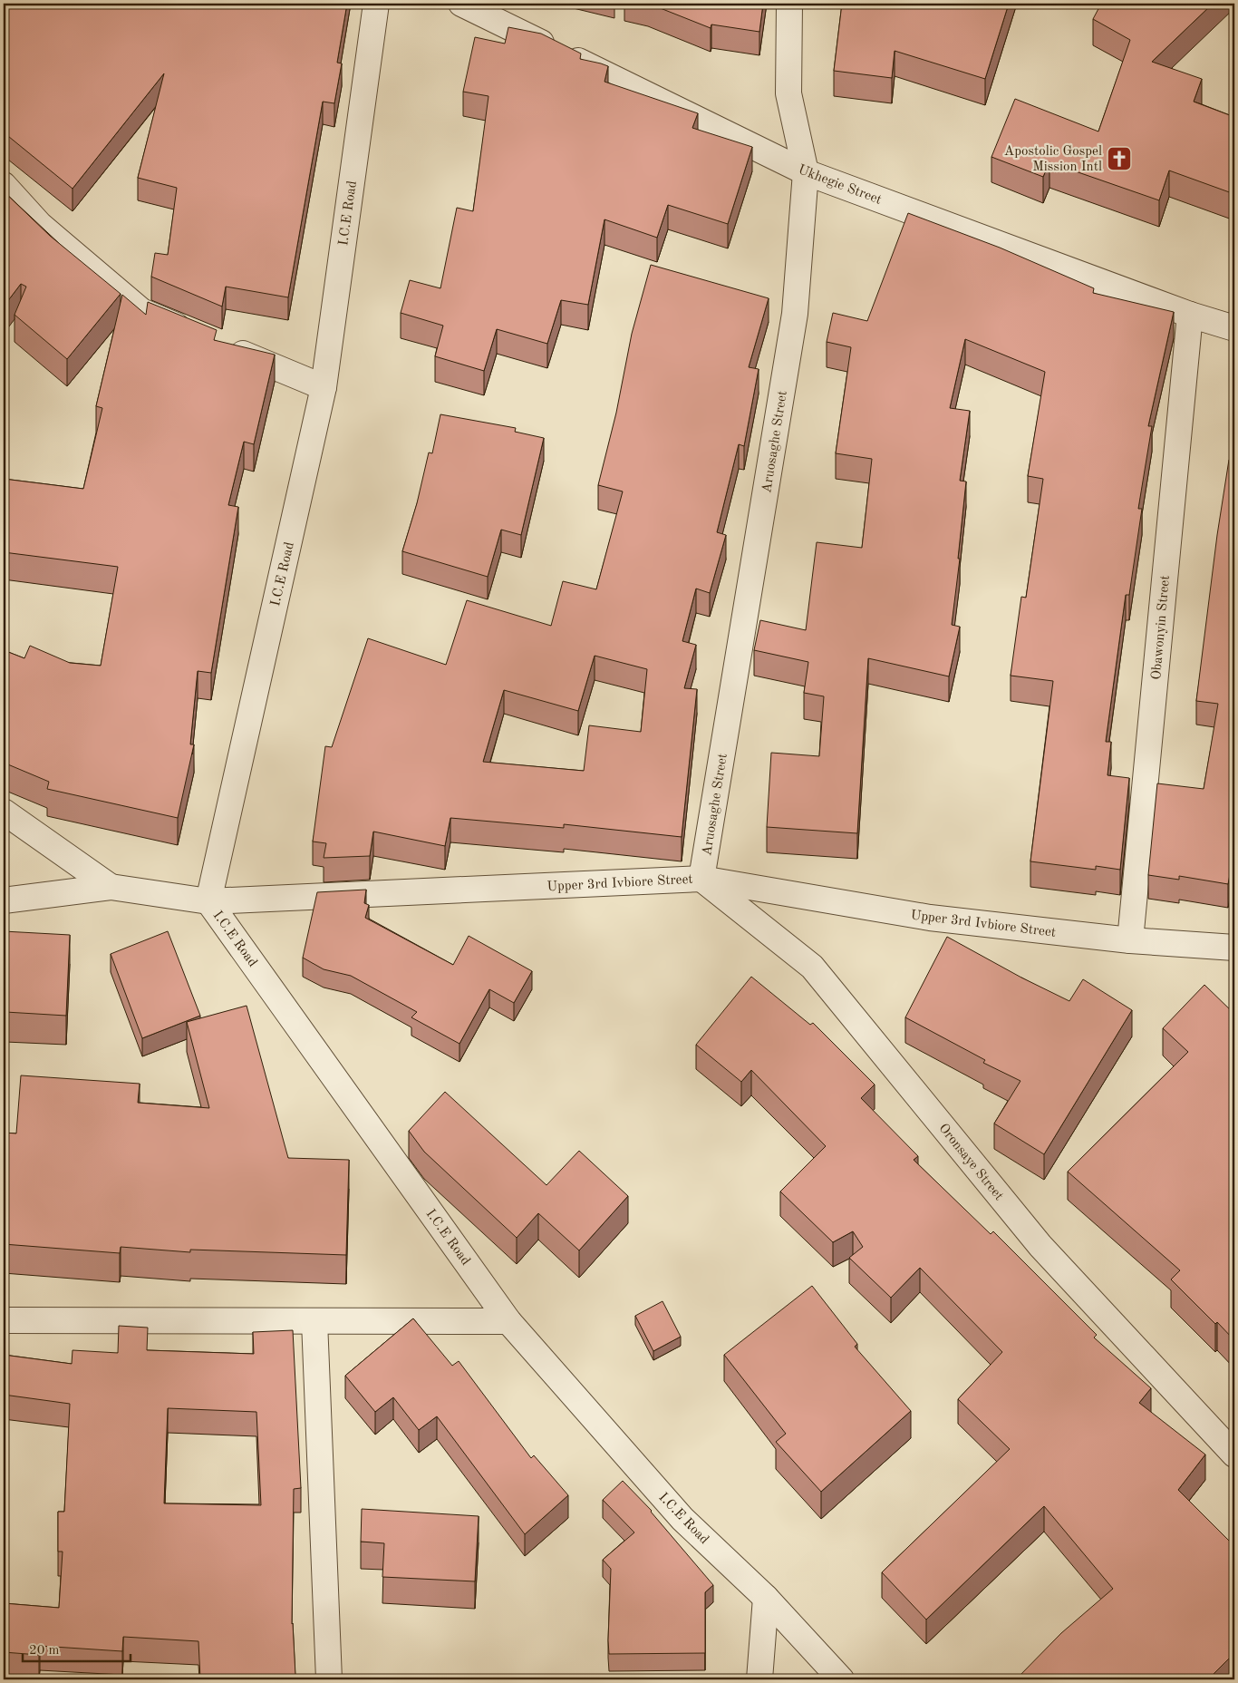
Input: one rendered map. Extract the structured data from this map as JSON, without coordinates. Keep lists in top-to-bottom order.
{
  "streets": {
    "street": [
      "Ukhegie Street",
      "I.C.E Road",
      "Aruosaghe Street",
      "Obawonyin Street",
      "Upper 3rd Ivbiore Street",
      "Oronsaye Street"
    ]
  },
  "crossings": [
    ["Ukhegie Street", "Aruosaghe Street"],
    ["Ukhegie Street", "Obawonyin Street"],
    ["I.C.E Road", "Upper 3rd Ivbiore Street"],
    ["Aruosaghe Street", "Upper 3rd Ivbiore Street"],
    ["Aruosaghe Street", "Oronsaye Street"],
    ["Obawonyin Street", "Upper 3rd Ivbiore Street"],
    ["Upper 3rd Ivbiore Street", "Oronsaye Street"]
  ],
  "places": {
    "church": ["Apostolic Gospel Mission Intl"]
  },
  "scale_bar": "20 m"
}
